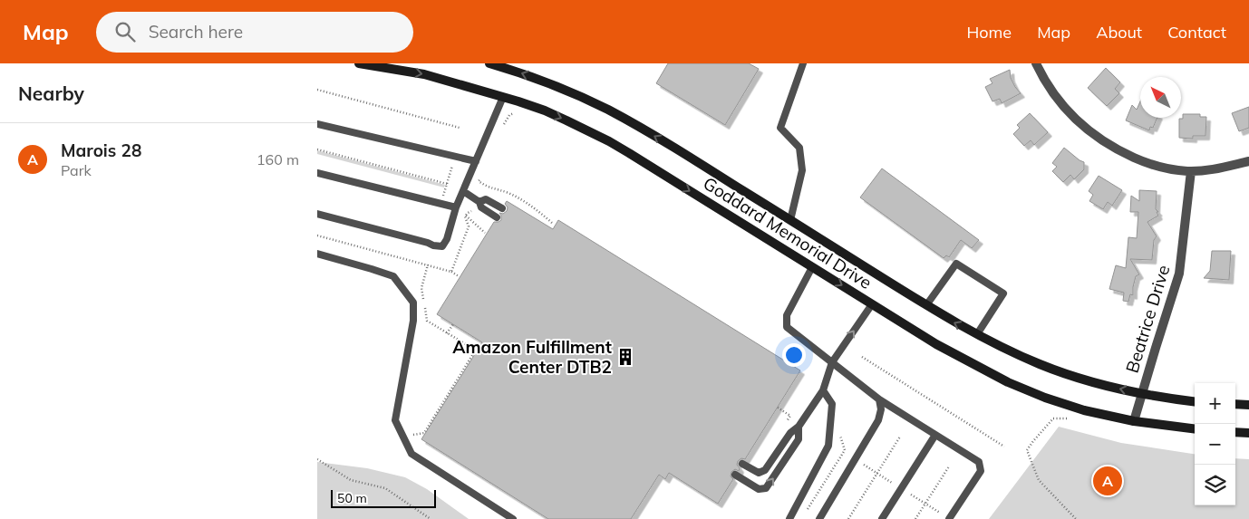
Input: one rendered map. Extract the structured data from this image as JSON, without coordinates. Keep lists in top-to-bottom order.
{
  "streets": {
    "main road": ["Goddard Memorial Drive"],
    "street": ["Beatrice Drive"]
  },
  "crossings": [
    ["Goddard Memorial Drive", "Beatrice Drive"]
  ],
  "places": {
    "building": ["Amazon Fulfillment Center DTB2"]
  },
  "scale_bar": "50 m",
  "north": "top left",
  "page": {
    "header": "Map",
    "search": "Search here",
    "nav": [
      "Home",
      "Map",
      "About",
      "Contact"
    ],
    "heading": "Nearby",
    "list": [
      {
        "mark": "A",
        "name": "Marois 28",
        "note": "Park",
        "value": "160 m"
      }
    ],
    "map_buttons": ["+", "−"],
    "pins": "A",
    "scale": "50 m"
  }
}
